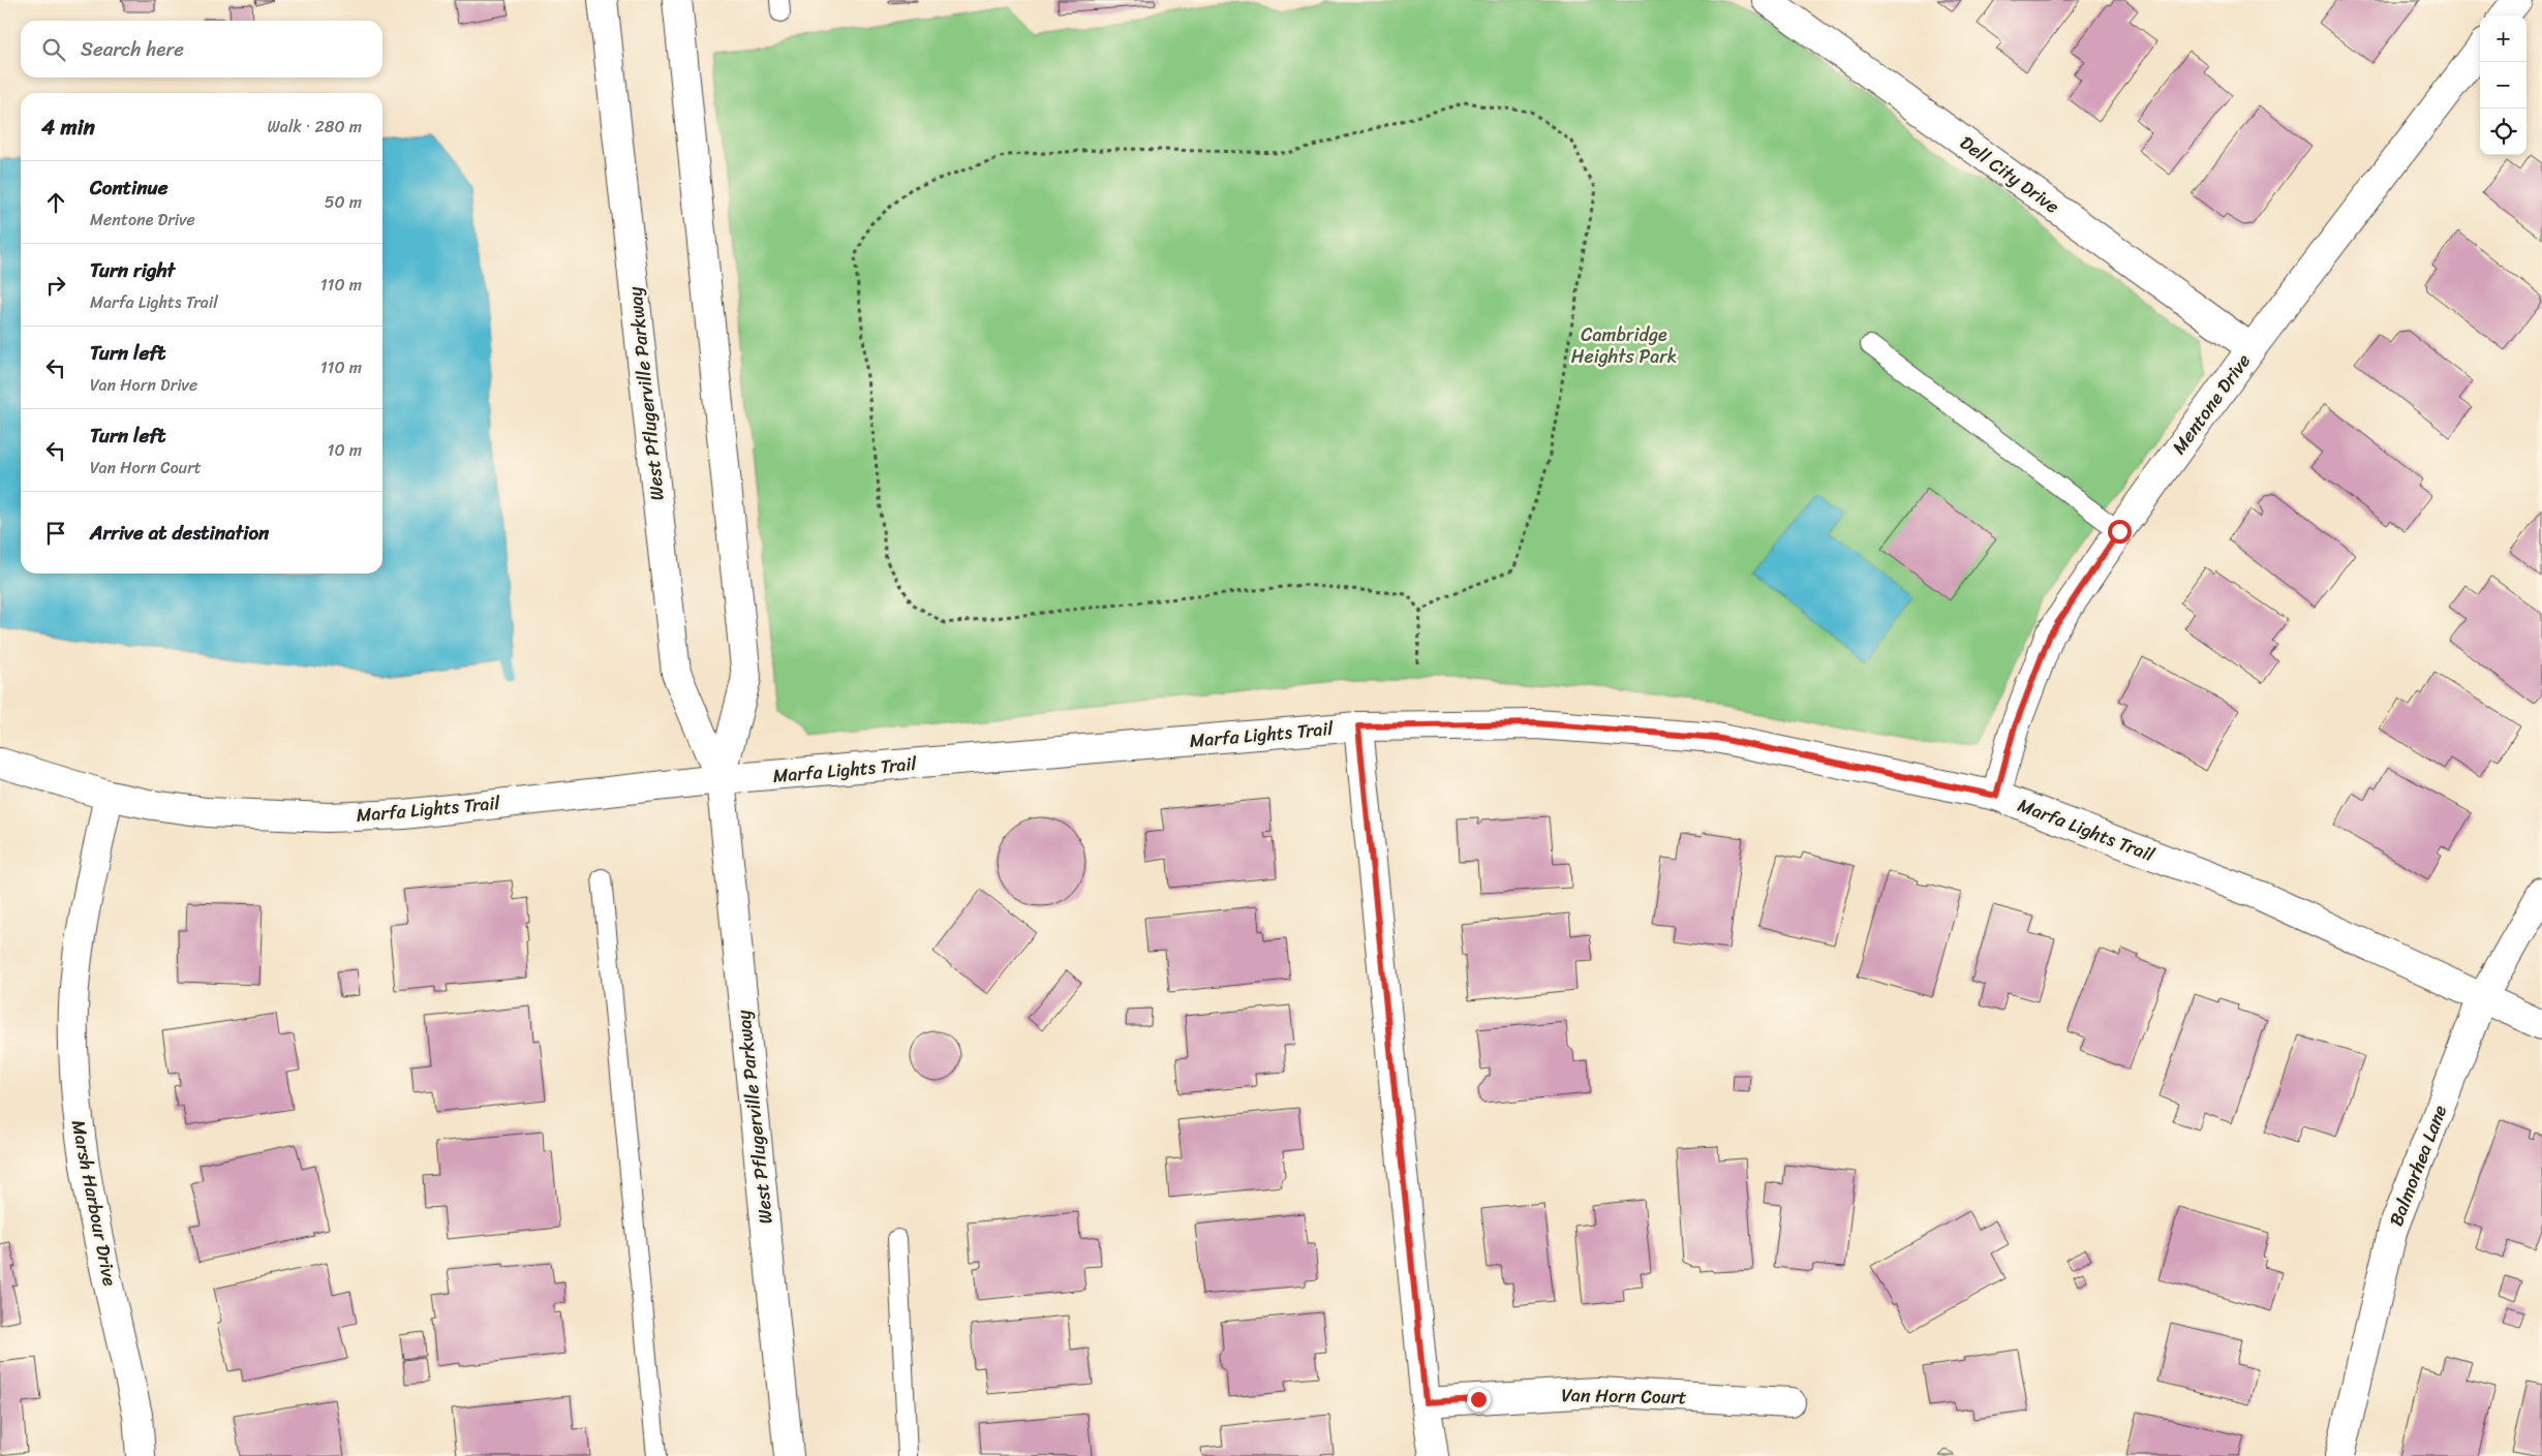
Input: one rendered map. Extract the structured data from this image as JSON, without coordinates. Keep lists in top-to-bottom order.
{
  "streets": {
    "street": [
      "Dell City Drive",
      "West Pflugerville Parkway",
      "Mentone Drive",
      "Marfa Lights Trail",
      "Balmorhea Lane",
      "Marsh Harbour Drive",
      "Van Horn Court"
    ]
  },
  "crossings": [
    ["Dell City Drive", "Mentone Drive"],
    ["West Pflugerville Parkway", "Marfa Lights Trail"],
    ["Mentone Drive", "Marfa Lights Trail"],
    ["Marfa Lights Trail", "Balmorhea Lane"],
    ["Marfa Lights Trail", "Marsh Harbour Drive"]
  ],
  "parks": ["Cambridge Heights Park"],
  "page": {
    "map_buttons": ["+", "−"],
    "search": "Search here",
    "heading": ["4 min", "Walk · 280 m"],
    "list": [
      ["Continue", "Mentone Drive", "50 m"],
      ["Turn right", "Marfa Lights Trail", "110 m"],
      ["Turn left", "Van Horn Drive", "110 m"],
      ["Turn left", "Van Horn Court", "10 m"],
      "Arrive at destination"
    ]
  }
}
